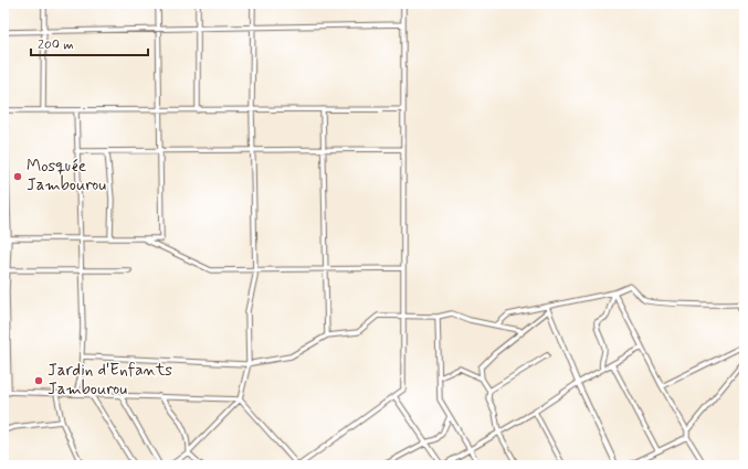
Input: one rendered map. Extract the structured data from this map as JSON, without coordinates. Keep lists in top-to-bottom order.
{
  "places": ["Mosquée Jambourou", "Jardin d'Enfants Jambourou"],
  "scale_bar": "200 m"
}
